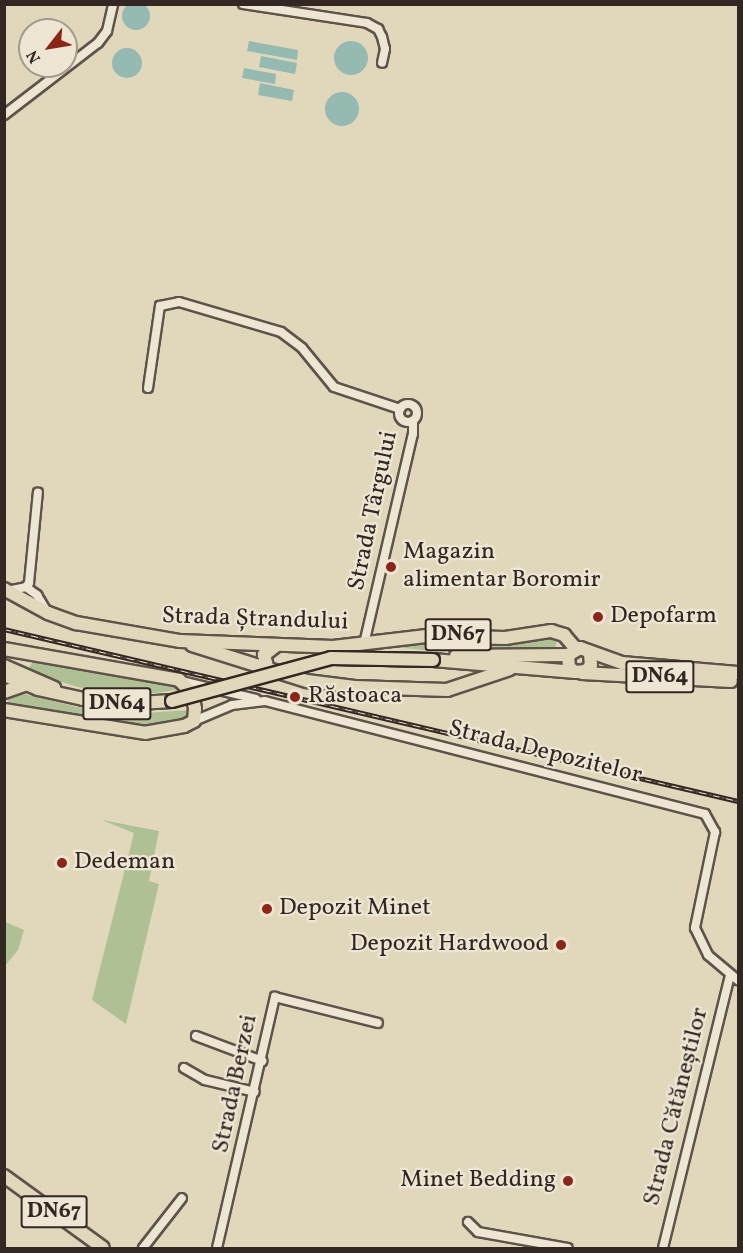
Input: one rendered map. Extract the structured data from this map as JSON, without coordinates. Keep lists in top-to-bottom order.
{
  "streets": {
    "main road": ["Strada Ștrandului", "DN67", "DN64"],
    "street": [
      "Strada Târgului",
      "Strada Depozitelor",
      "Strada Berzei",
      "Strada Cătăneștilor"
    ]
  },
  "crossings": [
    ["Strada Târgului", "Strada Ștrandului"],
    ["Strada Ștrandului", "DN67"],
    ["Strada Ștrandului", "DN64"],
    ["DN67", "DN64"],
    ["Strada Depozitelor", "Strada Cătăneștilor"]
  ],
  "places": [
    "Magazin alimentar Boromir",
    "Depofarm",
    "Răstoaca",
    "Dedeman",
    "Depozit Minet",
    "Depozit Hardwood",
    "Minet Bedding"
  ],
  "north": "bottom left"
}
